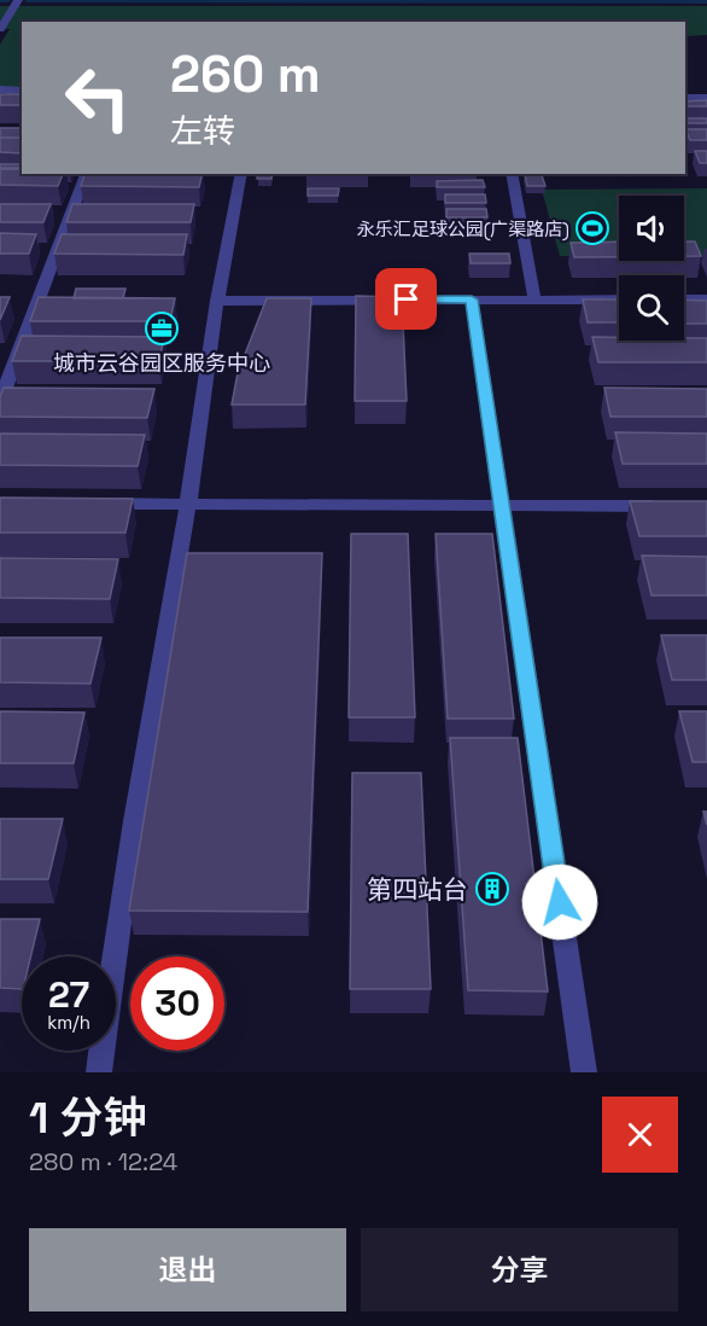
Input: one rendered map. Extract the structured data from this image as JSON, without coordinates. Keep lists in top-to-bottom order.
{
  "places": {
    "sports": ["永乐汇足球公园(广渠路店)"],
    "office": ["城市云谷园区服务中心"],
    "building": ["第四站台"]
  },
  "page": {
    "turn": ["260 m", "左转"],
    "speed": "27 km/h",
    "limit": "30",
    "heading": ["1 分钟", "280 m · 12:24"],
    "buttons": ["退出", "分享"]
  }
}
